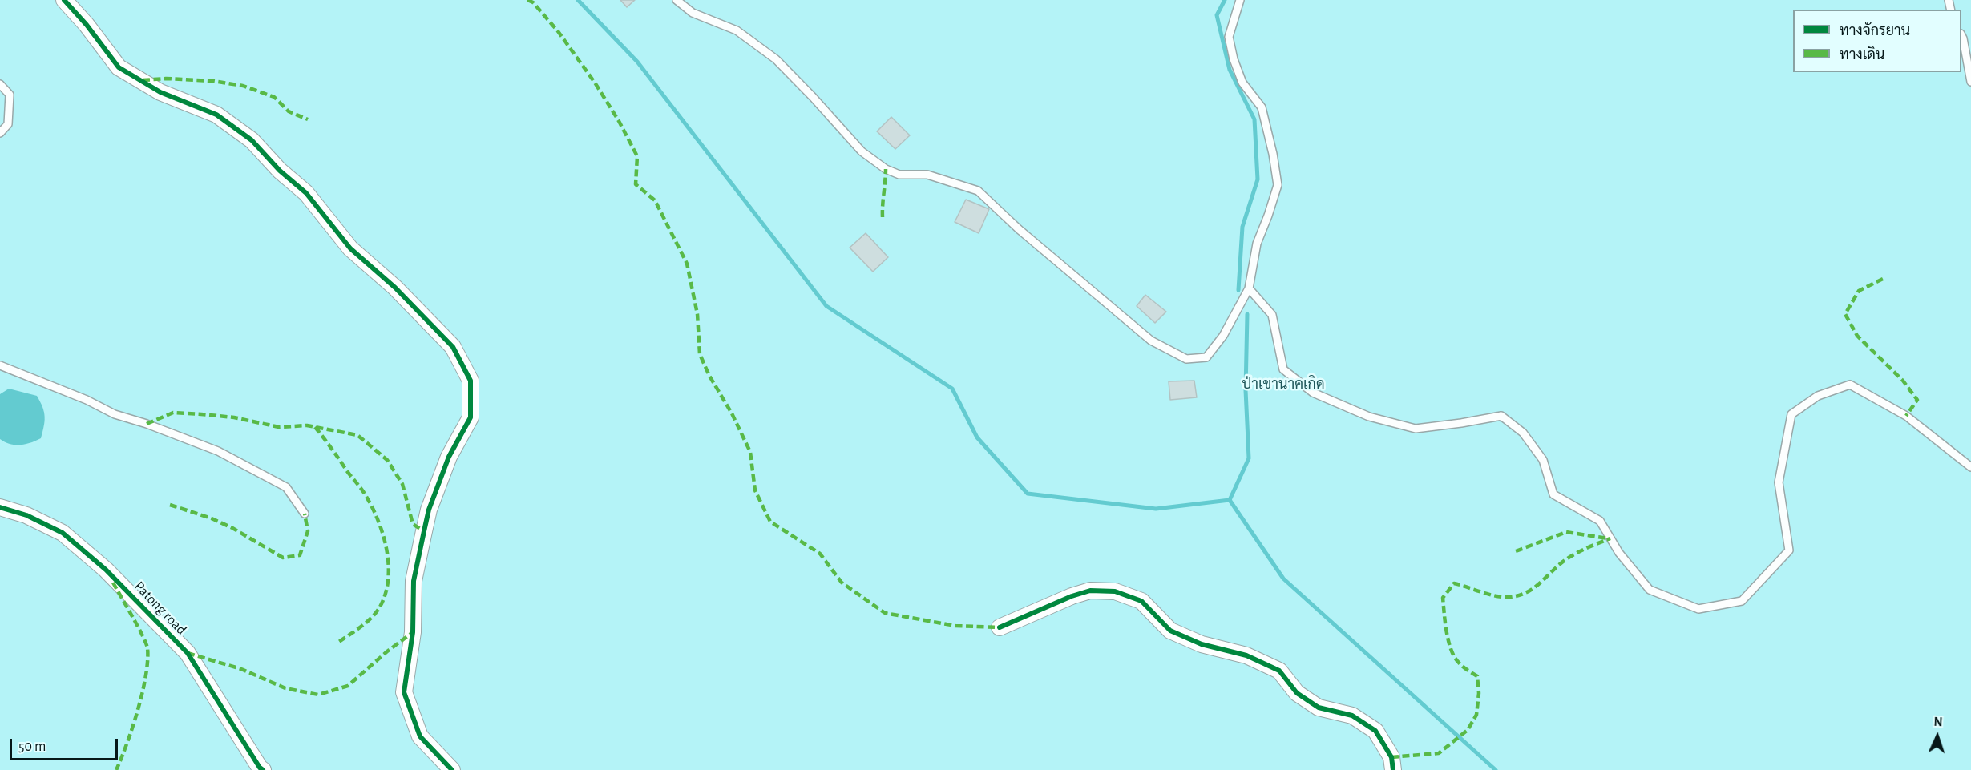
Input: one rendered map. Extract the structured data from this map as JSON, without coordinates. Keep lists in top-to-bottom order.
{
  "streets": {
    "street": ["Patong road"]
  },
  "parks": ["ป่าเขานาคเกิด"],
  "legend": ["ทางจักรยาน", "ทางเดิน"],
  "scale_bar": "50 m",
  "north": "top"
}
